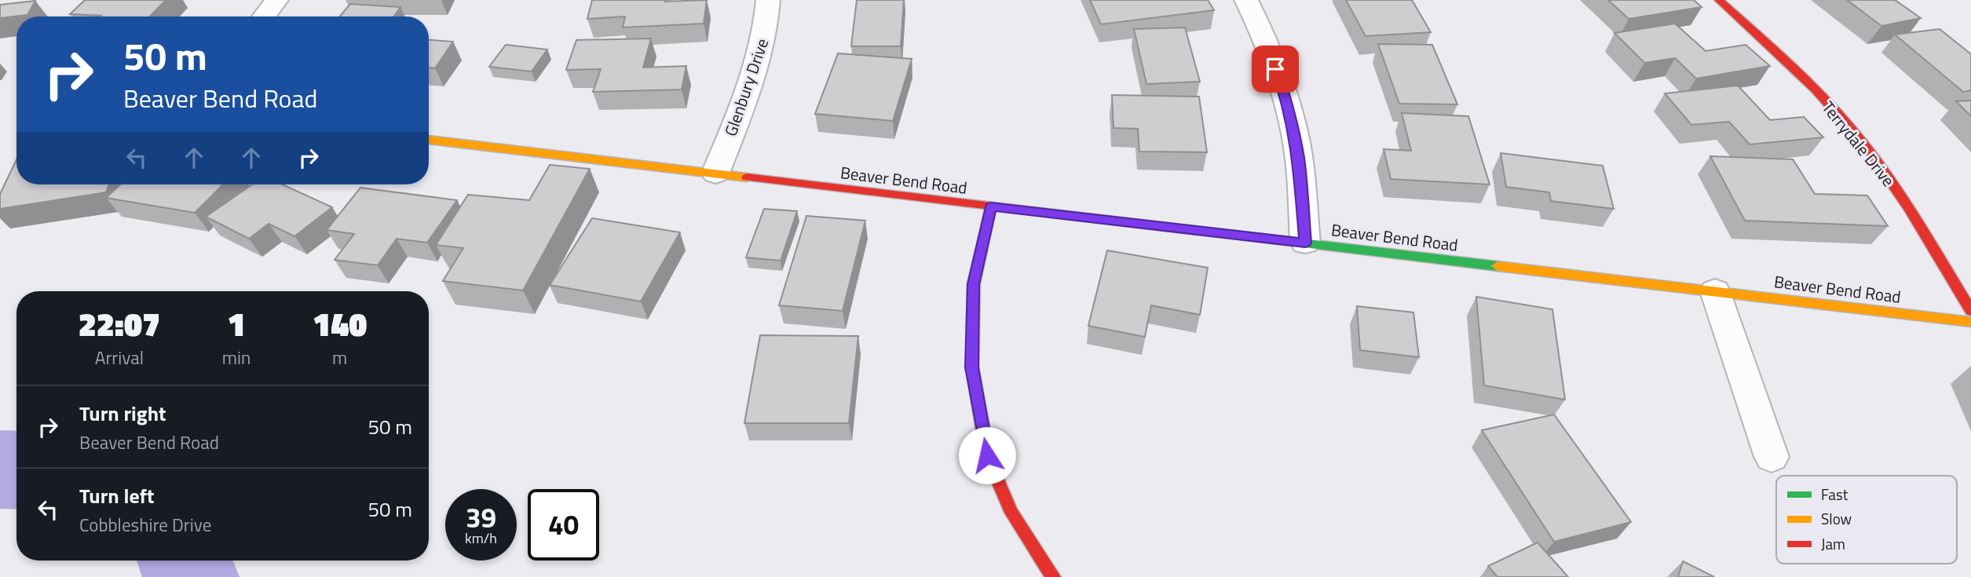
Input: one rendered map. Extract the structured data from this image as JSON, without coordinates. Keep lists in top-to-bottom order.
{
  "streets": {
    "street": ["Glenbury Drive", "Terrydale Drive", "Beaver Bend Road"]
  },
  "crossings": [
    ["Glenbury Drive", "Beaver Bend Road"]
  ],
  "legend": ["Fast", "Slow", "Jam"],
  "page": {
    "turn": ["50 m", "Beaver Bend Road"],
    "eta": [
      "22:07",
      "Arrival",
      "1",
      "min",
      "140",
      "m"
    ],
    "list": [
      {
        "name": "Turn right",
        "note": "Beaver Bend Road",
        "value": "50 m"
      },
      {
        "name": "Turn left",
        "note": "Cobbleshire Drive",
        "value": "50 m"
      }
    ],
    "speed": "39 km/h",
    "limit": "40"
  }
}
